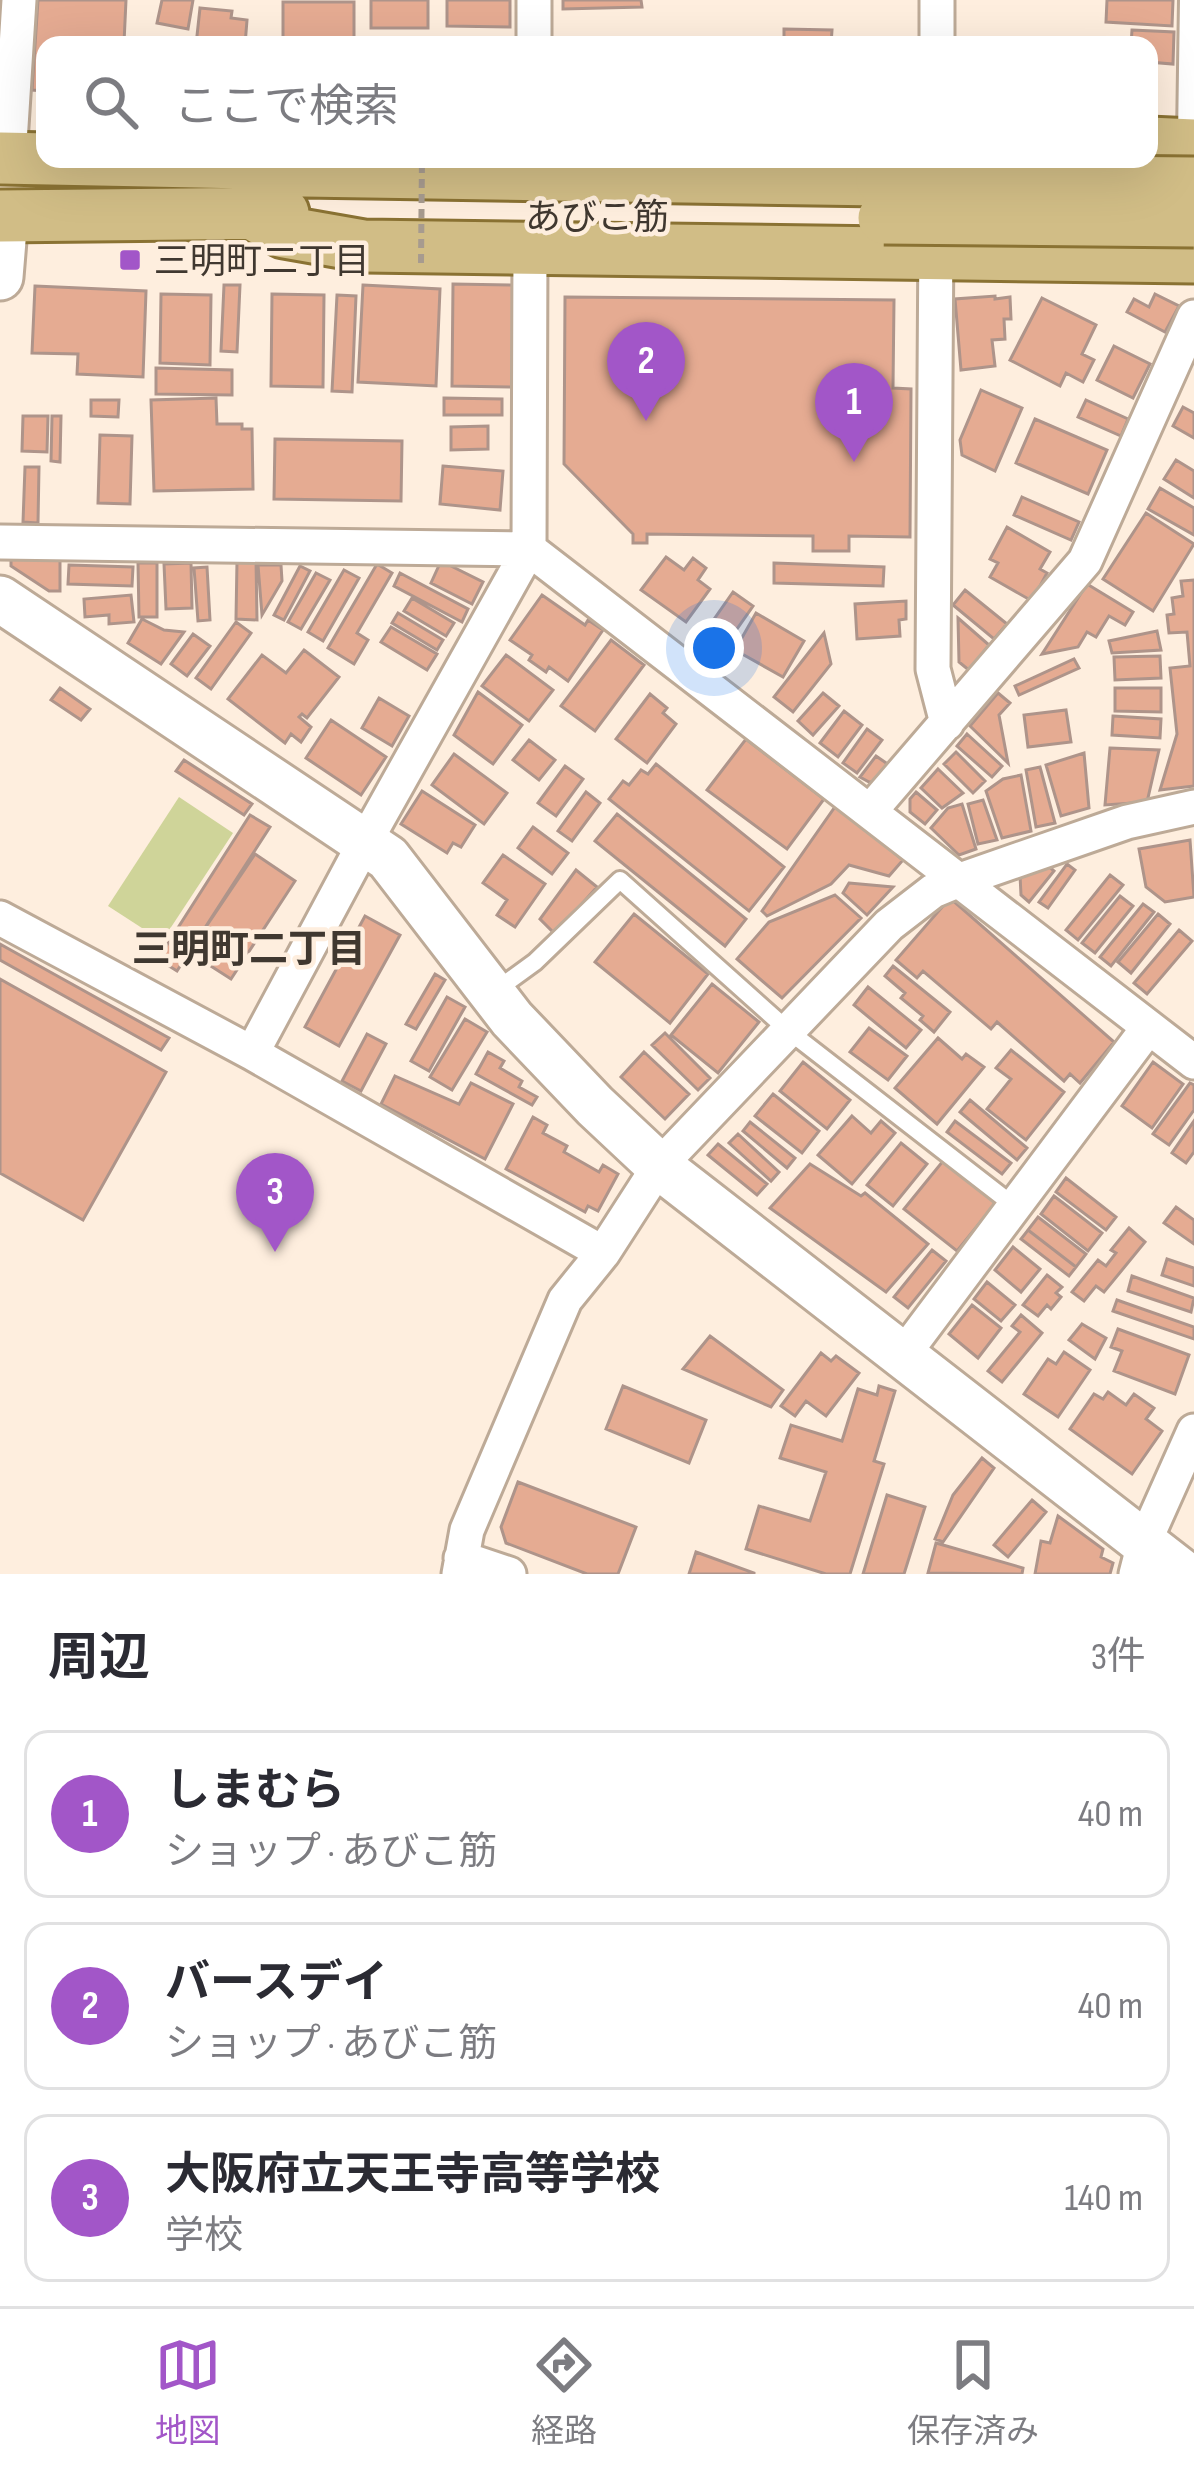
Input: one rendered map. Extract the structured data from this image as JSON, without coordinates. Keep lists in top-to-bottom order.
{
  "streets": {
    "main road": ["あびこ筋"]
  },
  "districts": ["三明町二丁目"],
  "places": {
    "transit": ["三明町二丁目"]
  },
  "page": {
    "search": "ここで検索",
    "pins": ["2", "1", "3"],
    "heading": ["周辺", "3件"],
    "list": [
      {
        "mark": "1",
        "name": "しまむら",
        "note": "ショップ · あびこ筋",
        "value": "40 m"
      },
      {
        "mark": "2",
        "name": "バースデイ",
        "note": "ショップ · あびこ筋",
        "value": "40 m"
      },
      {
        "mark": "3",
        "name": "大阪府立天王寺高等学校",
        "note": "学校",
        "value": "140 m"
      }
    ],
    "nav": ["地図", "経路", "保存済み"]
  }
}
